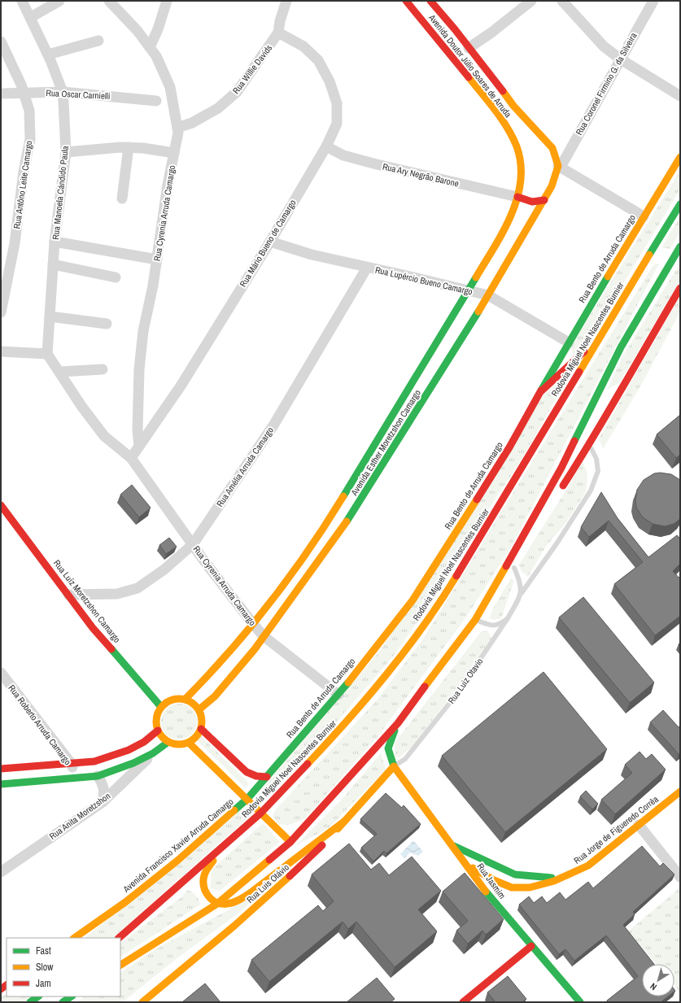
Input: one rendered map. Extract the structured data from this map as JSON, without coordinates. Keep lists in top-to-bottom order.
{
  "streets": {
    "main road": [
      "Avenida Doutor Júlio Soares de Arruda",
      "Rua Bento de Arruda Camargo",
      "Rodovia Miguel Noel Nascentes Burnier",
      "Avenida Esther Moretzshon Camargo",
      "Rua Luíz Moretzshon Camargo",
      "Rua Jorge de Figueredo Corrêa",
      "Avenida Francisco Xavier Arruda Camargo",
      "Rua Jasmim",
      "Rua Luis Otávio"
    ],
    "street": [
      "Rua Willie Davids",
      "Rua Coronel Firmino G. da Silveira",
      "Rua Oscar Carnielli",
      "Rua Ary Negrão Barone",
      "Rua Antôno Leite Camargo",
      "Rua Manoela Cándido Paula",
      "Rua Cyrenia Arruda Camargo",
      "Rua Mário Bueno de Camargo",
      "Rua Lupércio Bueno Camargo",
      "Rua Amélia Arruda Camargo",
      "Rua Roberto Arruda Camargo",
      "Rua Anita Moretzshon"
    ],
    "lane": ["Rua Luiz Otavio"]
  },
  "crossings": [
    ["Avenida Doutor Júlio Soares de Arruda", "Rua Coronel Firmino G. da Silveira"],
    ["Avenida Doutor Júlio Soares de Arruda", "Avenida Esther Moretzshon Camargo"],
    ["Rua Willie Davids", "Rua Cyrenia Arruda Camargo"],
    ["Rua Willie Davids", "Rua Mário Bueno de Camargo"],
    ["Rua Coronel Firmino G. da Silveira", "Avenida Esther Moretzshon Camargo"],
    ["Rua Oscar Carnielli", "Rua Antôno Leite Camargo"],
    ["Rua Oscar Carnielli", "Rua Manoela Cándido Paula"],
    ["Rua Ary Negrão Barone", "Rua Mário Bueno de Camargo"],
    ["Rua Ary Negrão Barone", "Avenida Esther Moretzshon Camargo"],
    ["Rua Manoela Cándido Paula", "Rua Cyrenia Arruda Camargo"],
    ["Rua Cyrenia Arruda Camargo", "Rua Mário Bueno de Camargo"],
    ["Rua Cyrenia Arruda Camargo", "Rua Bento de Arruda Camargo"],
    ["Rua Cyrenia Arruda Camargo", "Avenida Esther Moretzshon Camargo"],
    ["Rua Cyrenia Arruda Camargo", "Rua Amélia Arruda Camargo"],
    ["Rua Mário Bueno de Camargo", "Rua Lupércio Bueno Camargo"],
    ["Rua Bento de Arruda Camargo", "Rua Lupércio Bueno Camargo"],
    ["Rua Bento de Arruda Camargo", "Avenida Francisco Xavier Arruda Camargo"],
    ["Rua Lupércio Bueno Camargo", "Avenida Esther Moretzshon Camargo"],
    ["Rua Lupércio Bueno Camargo", "Rua Amélia Arruda Camargo"],
    ["Avenida Esther Moretzshon Camargo", "Rua Luíz Moretzshon Camargo"],
    ["Rua Amélia Arruda Camargo", "Rua Luíz Moretzshon Camargo"],
    ["Rua Luiz Otavio", "Rua Jasmim"],
    ["Rua Luiz Otavio", "Rua Luis Otávio"],
    ["Rua Jorge de Figueredo Corrêa", "Rua Jasmim"],
    ["Rua Jasmim", "Rua Luis Otávio"]
  ],
  "legend": ["Fast", "Slow", "Jam"],
  "north": "bottom left"
}
